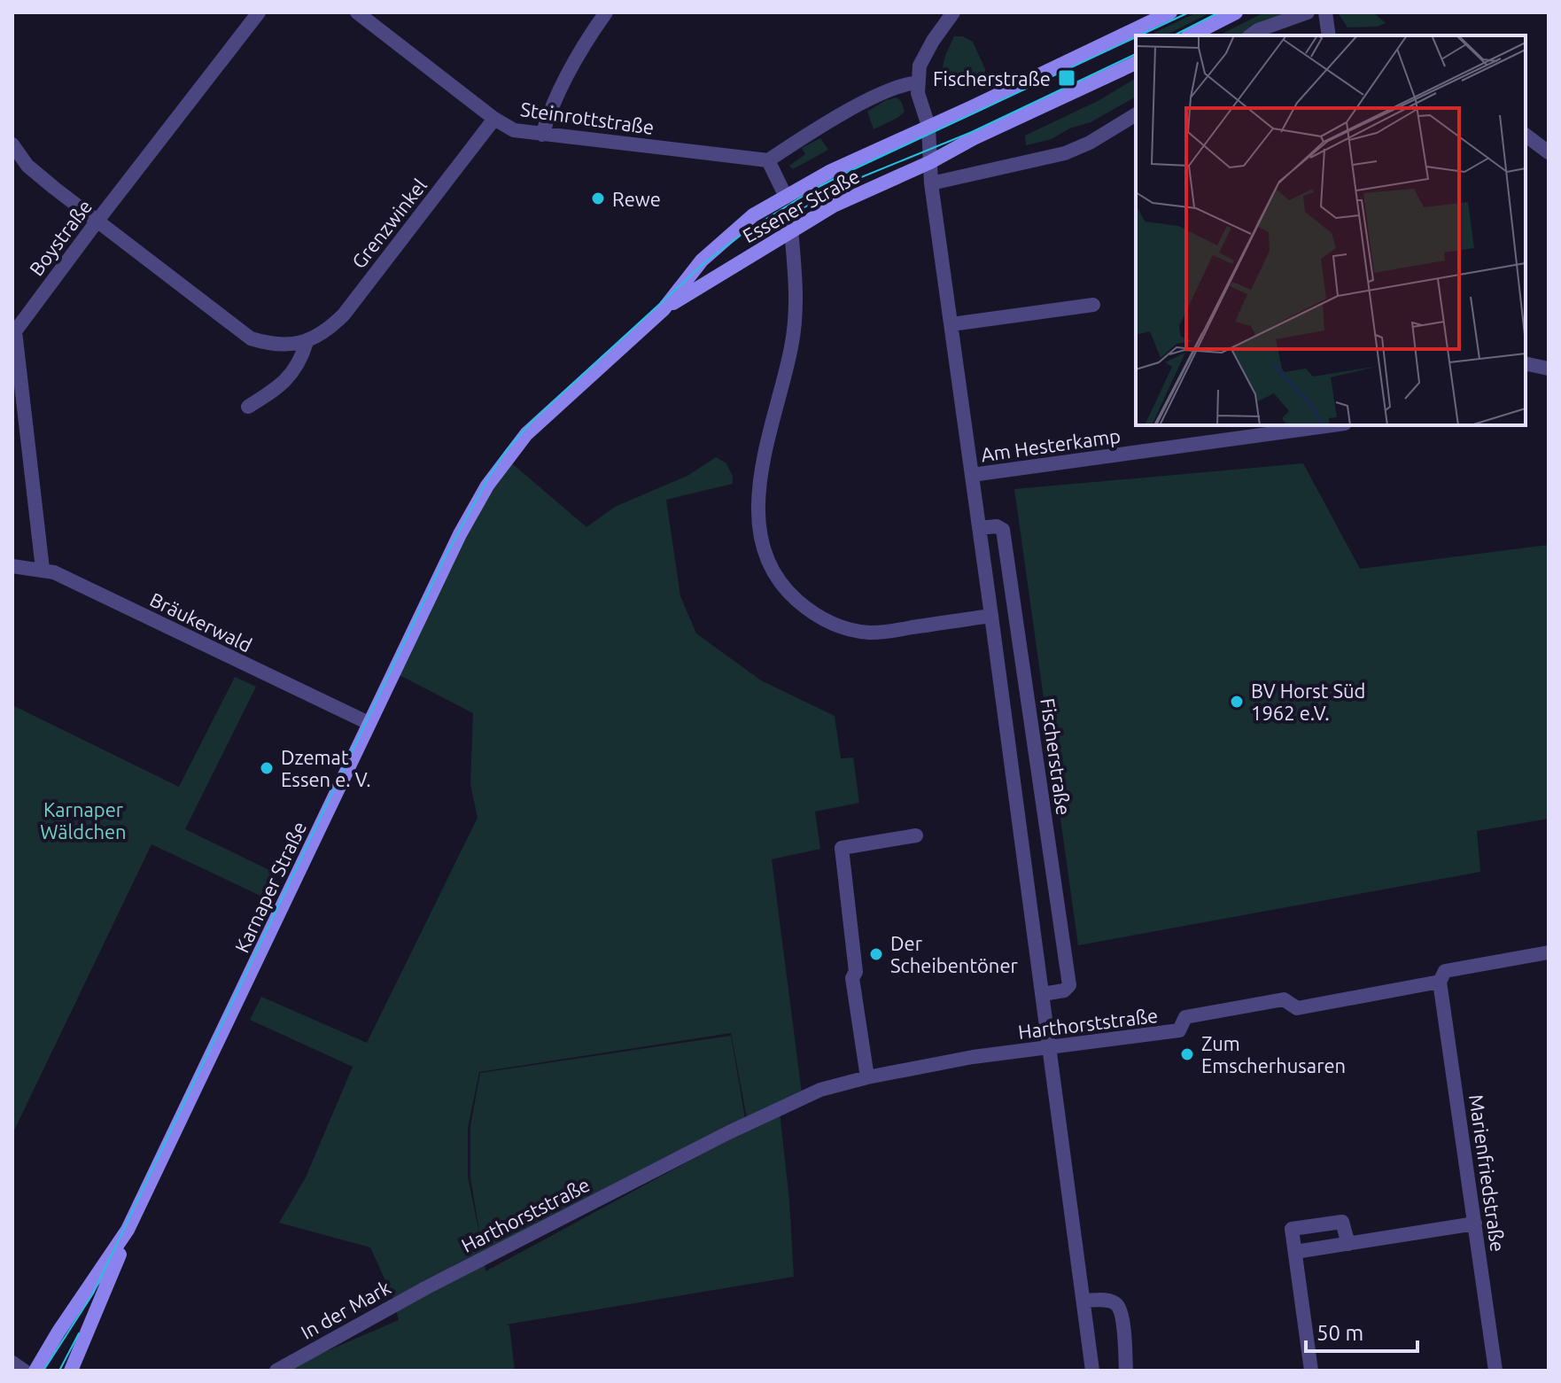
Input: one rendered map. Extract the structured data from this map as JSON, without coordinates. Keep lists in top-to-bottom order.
{
  "streets": {
    "main road": ["Essener Straße", "Karnaper Straße"],
    "street": [
      "Steinrottstraße",
      "Grenzwinkel",
      "Boystraße",
      "Am Hesterkamp",
      "Bräukerwald",
      "Fischerstraße",
      "Harthorststraße",
      "Marienfriedstraße",
      "In der Mark"
    ]
  },
  "crossings": [
    ["Steinrottstraße", "Grenzwinkel"],
    ["Essener Straße", "Karnaper Straße"],
    ["Boystraße", "Bräukerwald"],
    ["Bräukerwald", "Karnaper Straße"],
    ["Harthorststraße", "Marienfriedstraße"],
    ["Harthorststraße", "In der Mark"]
  ],
  "parks": ["Karnaper Wäldchen"],
  "places": {
    "transit": ["Fischerstraße"],
    "other": [
      "Rewe",
      "BV Horst Süd 1962 e.V.",
      "Dzemat Essen e. V.",
      "Der Scheibentöner",
      "Zum Emscherhusaren"
    ]
  },
  "scale_bar": "50 m"
}
